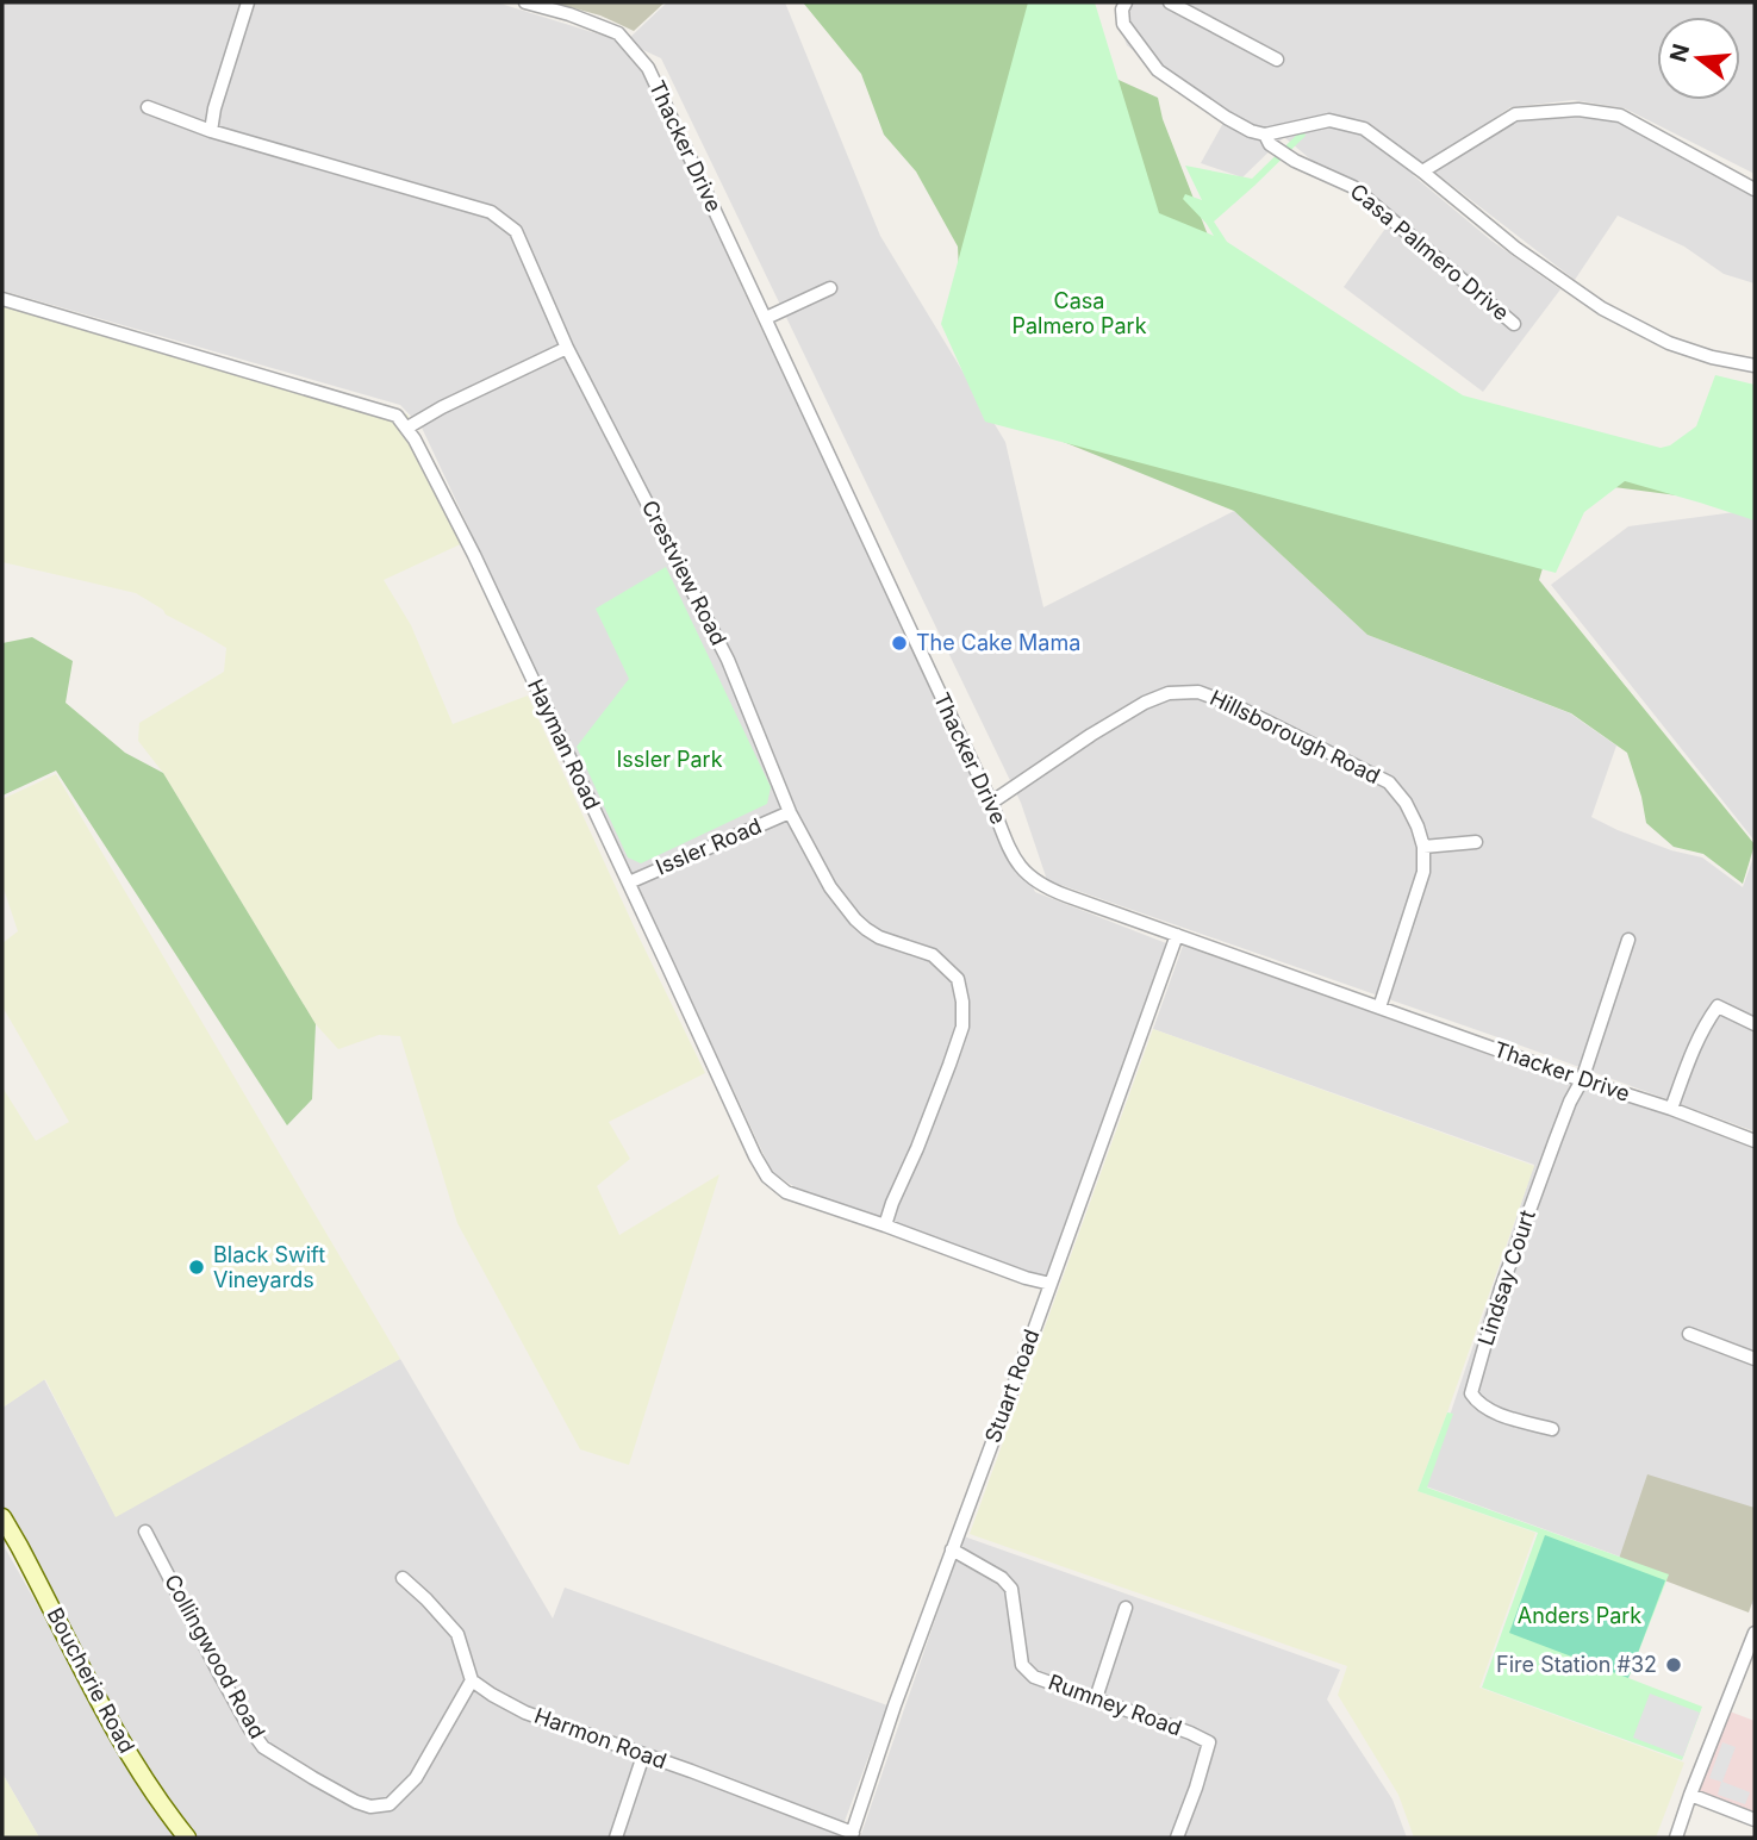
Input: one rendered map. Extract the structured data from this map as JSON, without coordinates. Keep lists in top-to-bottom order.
{
  "streets": {
    "main road": ["Boucherie Road"],
    "street": [
      "Thacker Drive",
      "Casa Palmero Drive",
      "Crestview Road",
      "Hillsborough Road",
      "Hayman Road",
      "Issler Road",
      "Lindsay Court",
      "Stuart Road",
      "Collingwood Road",
      "Rumney Road",
      "Harmon Road"
    ]
  },
  "crossings": [
    ["Thacker Drive", "Hillsborough Road"],
    ["Thacker Drive", "Lindsay Court"],
    ["Thacker Drive", "Stuart Road"],
    ["Crestview Road", "Hayman Road"],
    ["Crestview Road", "Issler Road"],
    ["Hayman Road", "Issler Road"],
    ["Hayman Road", "Stuart Road"],
    ["Stuart Road", "Rumney Road"],
    ["Stuart Road", "Harmon Road"],
    ["Collingwood Road", "Harmon Road"]
  ],
  "parks": ["Casa Palmero Park", "Issler Park", "Anders Park"],
  "places": ["The Cake Mama", "Black Swift Vineyards", "Fire Station #32"],
  "north": "left"
}
